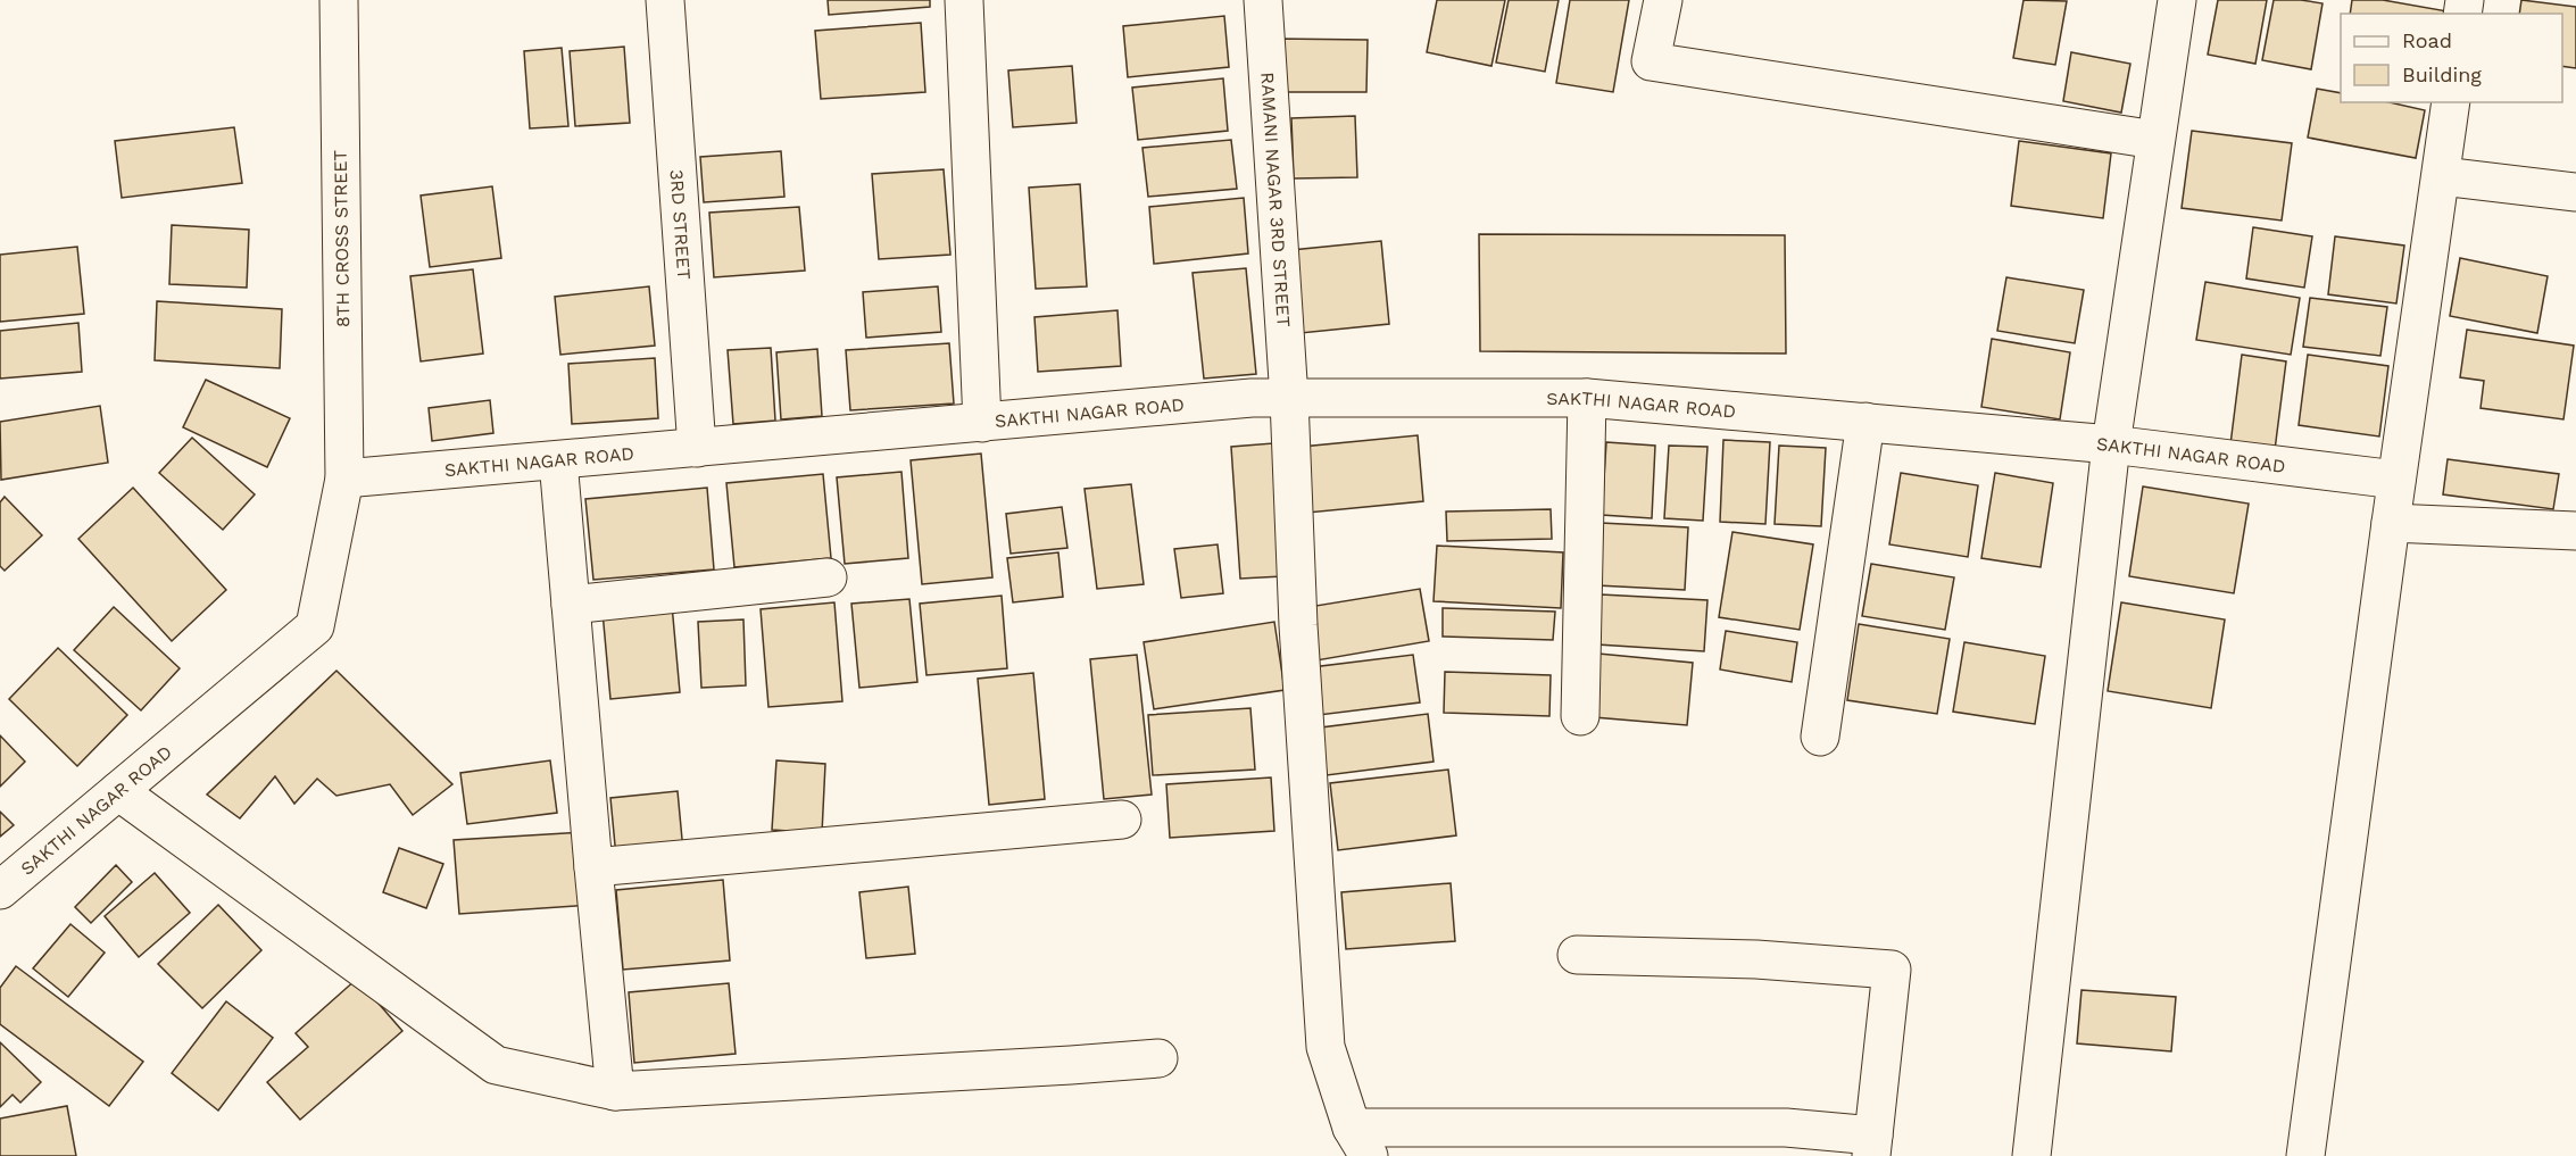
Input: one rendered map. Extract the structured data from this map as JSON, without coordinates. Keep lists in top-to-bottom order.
{
  "streets": {
    "street": [
      "RAMANI NAGAR 3RD STREET",
      "3RD STREET",
      "8TH CROSS STREET",
      "SAKTHI NAGAR ROAD"
    ]
  },
  "crossings": [
    ["RAMANI NAGAR 3RD STREET", "SAKTHI NAGAR ROAD"],
    ["3RD STREET", "SAKTHI NAGAR ROAD"],
    ["8TH CROSS STREET", "SAKTHI NAGAR ROAD"]
  ],
  "legend": ["Road", "Building"]
}
